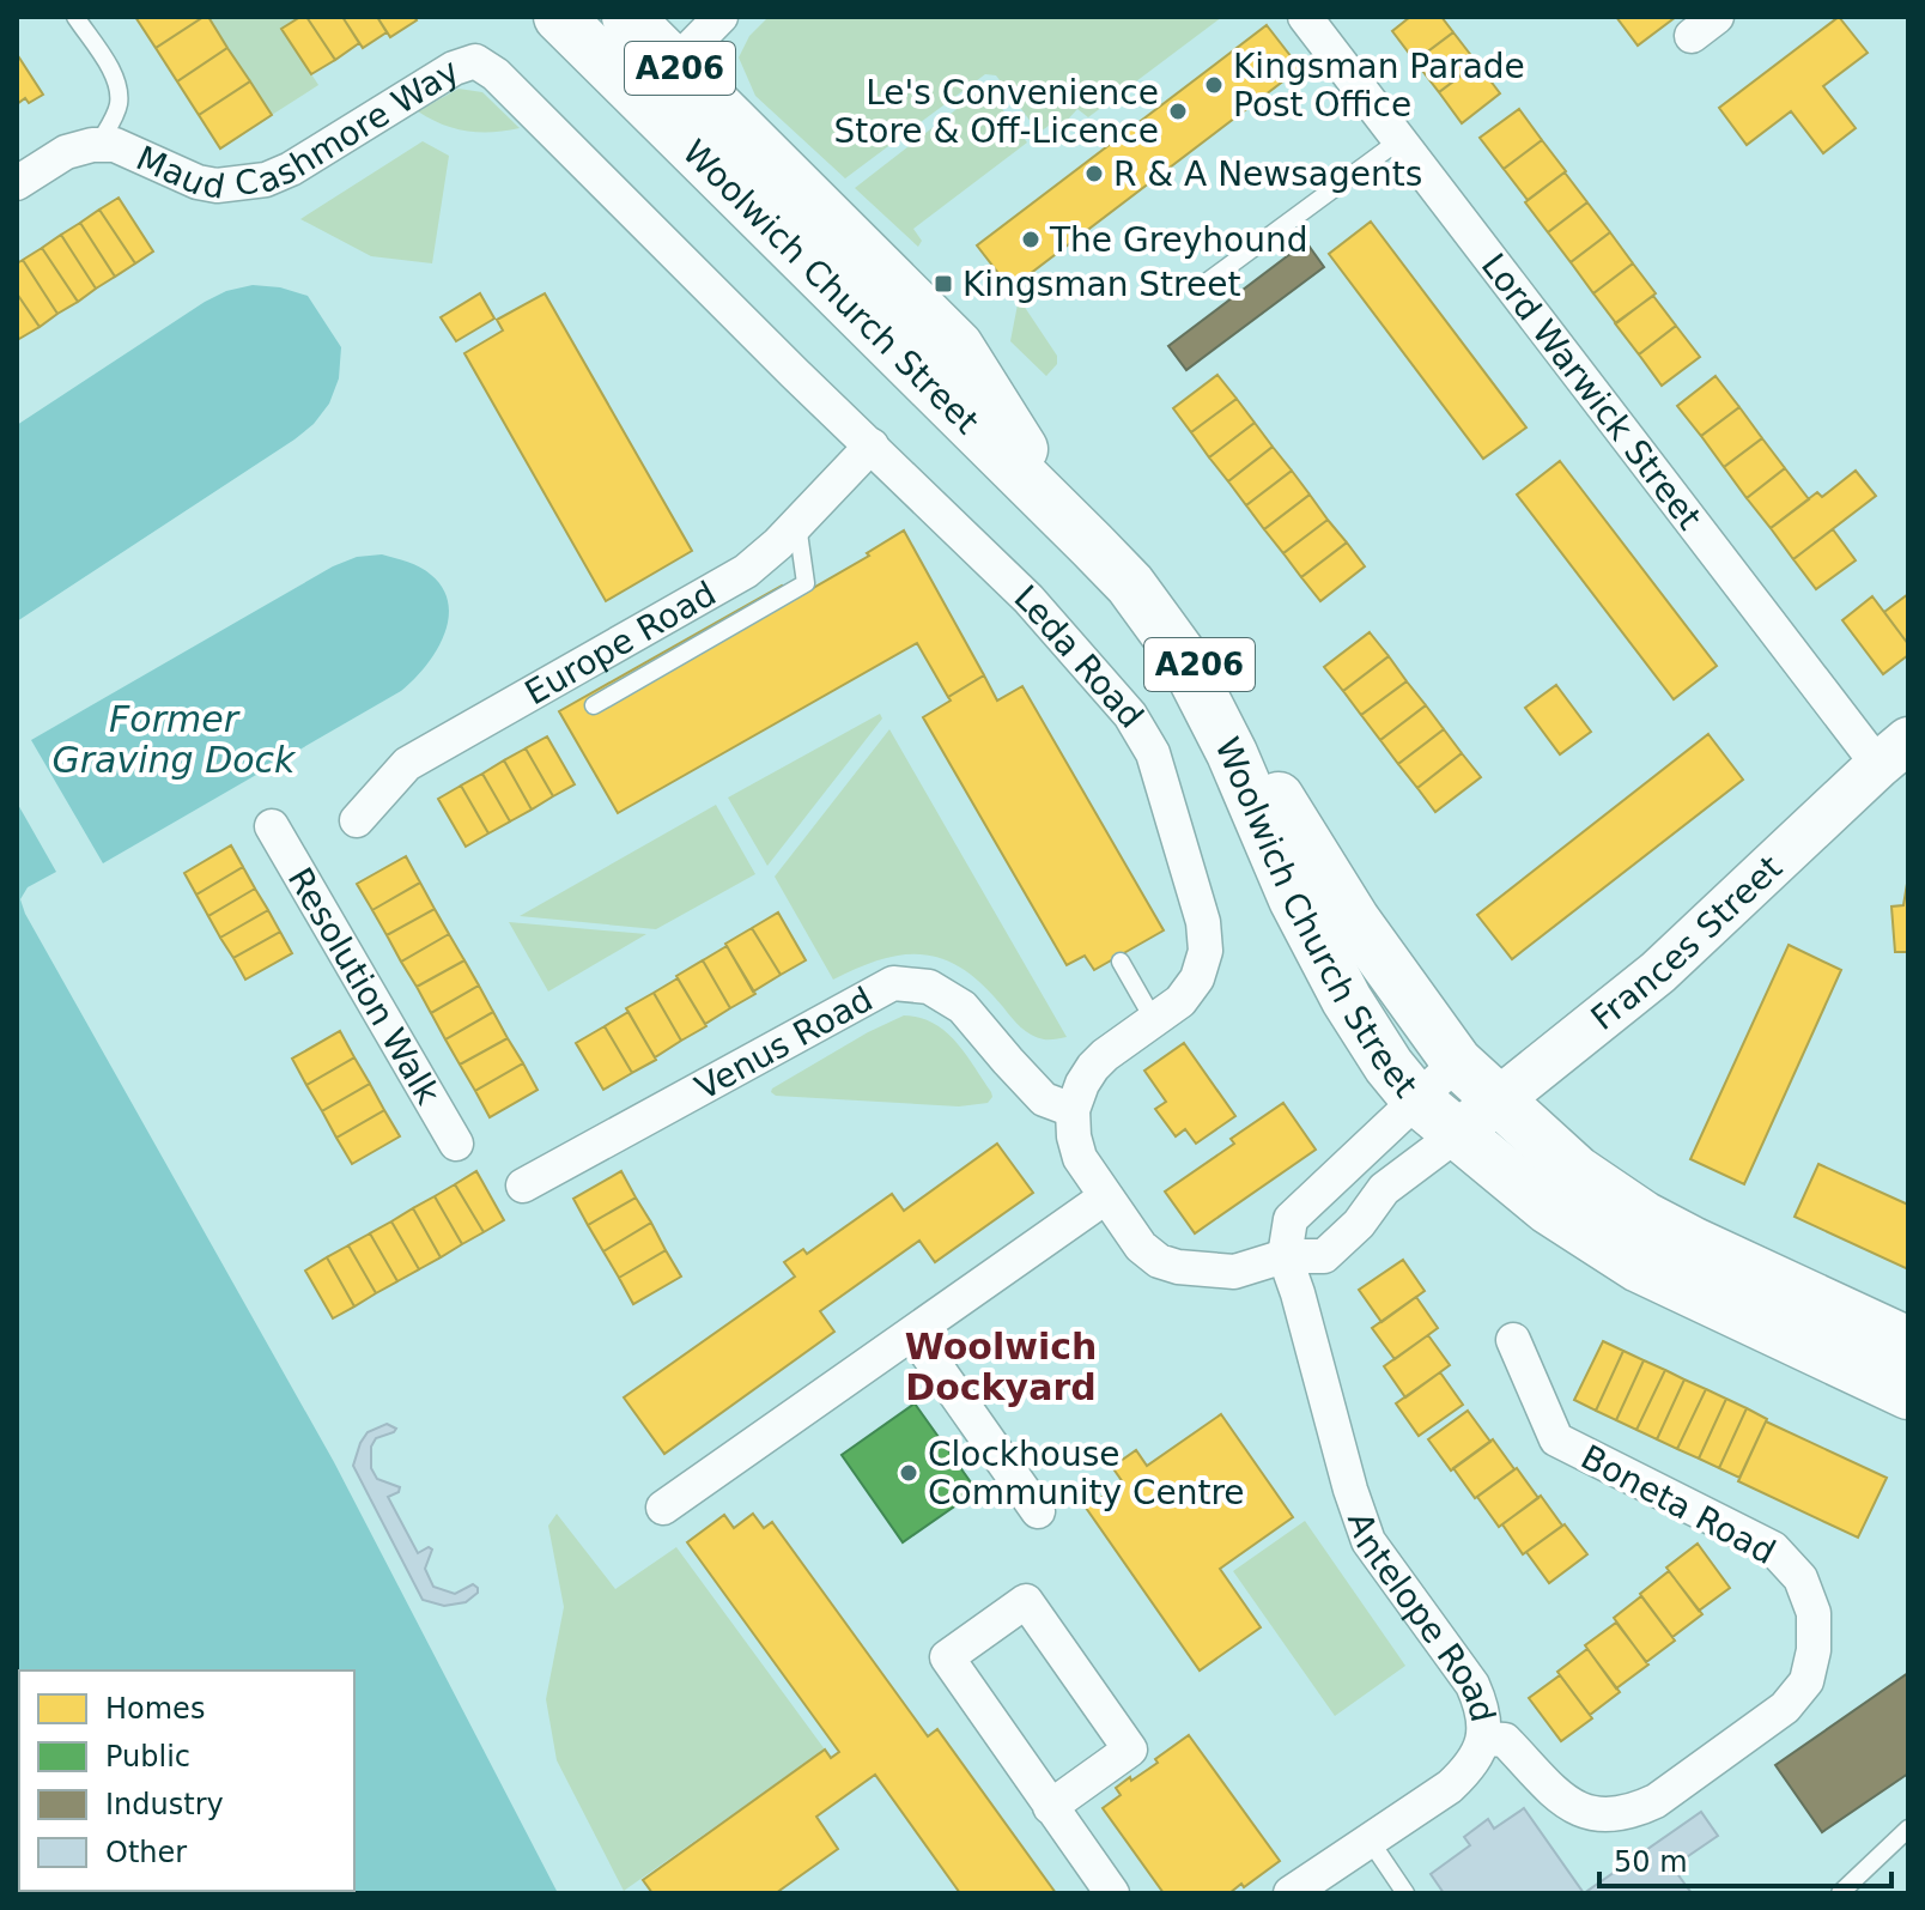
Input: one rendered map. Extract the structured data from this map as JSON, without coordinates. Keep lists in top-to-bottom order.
{
  "streets": {
    "main road": ["A206", "Woolwich Church Street"],
    "street": [
      "Maud Cashmore Way",
      "Lord Warwick Street",
      "Europe Road",
      "Leda Road",
      "Frances Street",
      "Resolution Walk",
      "Venus Road",
      "Boneta Road",
      "Antelope Road"
    ]
  },
  "crossings": [
    ["Maud Cashmore Way", "Leda Road"],
    ["Woolwich Church Street", "Frances Street"],
    ["Lord Warwick Street", "Frances Street"],
    ["Europe Road", "Leda Road"],
    ["Leda Road", "Venus Road"],
    ["Boneta Road", "Antelope Road"]
  ],
  "districts": ["Woolwich Dockyard"],
  "water": ["Former Graving Dock"],
  "places": {
    "other": [
      "Kingsman Parade Post Office",
      "Le's Convenience Store & Off-Licence",
      "R & A Newsagents",
      "The Greyhound",
      "Clockhouse Community Centre"
    ],
    "transit": ["Kingsman Street"]
  },
  "legend": [
    "Homes",
    "Public",
    "Industry",
    "Other"
  ],
  "scale_bar": "50 m"
}
